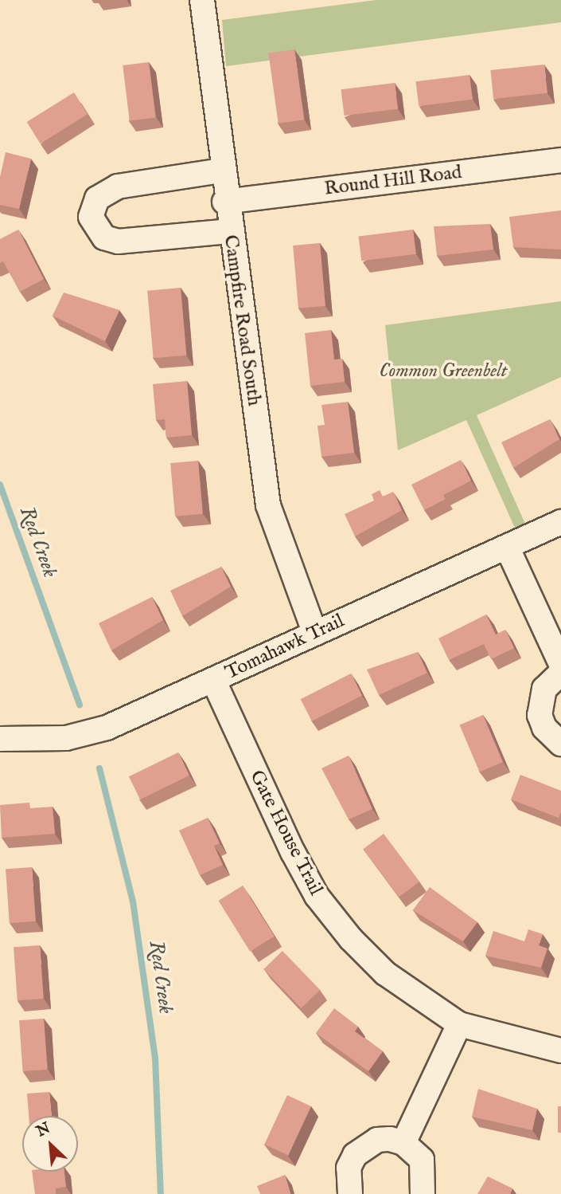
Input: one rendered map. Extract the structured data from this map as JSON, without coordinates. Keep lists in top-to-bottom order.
{
  "streets": {
    "street": [
      "Round Hill Road",
      "Campfire Road South",
      "Tomahawk Trail",
      "Gate House Trail"
    ]
  },
  "crossings": [
    ["Round Hill Road", "Campfire Road South"],
    ["Campfire Road South", "Tomahawk Trail"],
    ["Tomahawk Trail", "Gate House Trail"]
  ],
  "water": ["Red Creek"],
  "parks": ["Common Greenbelt"],
  "north": "top left"
}
